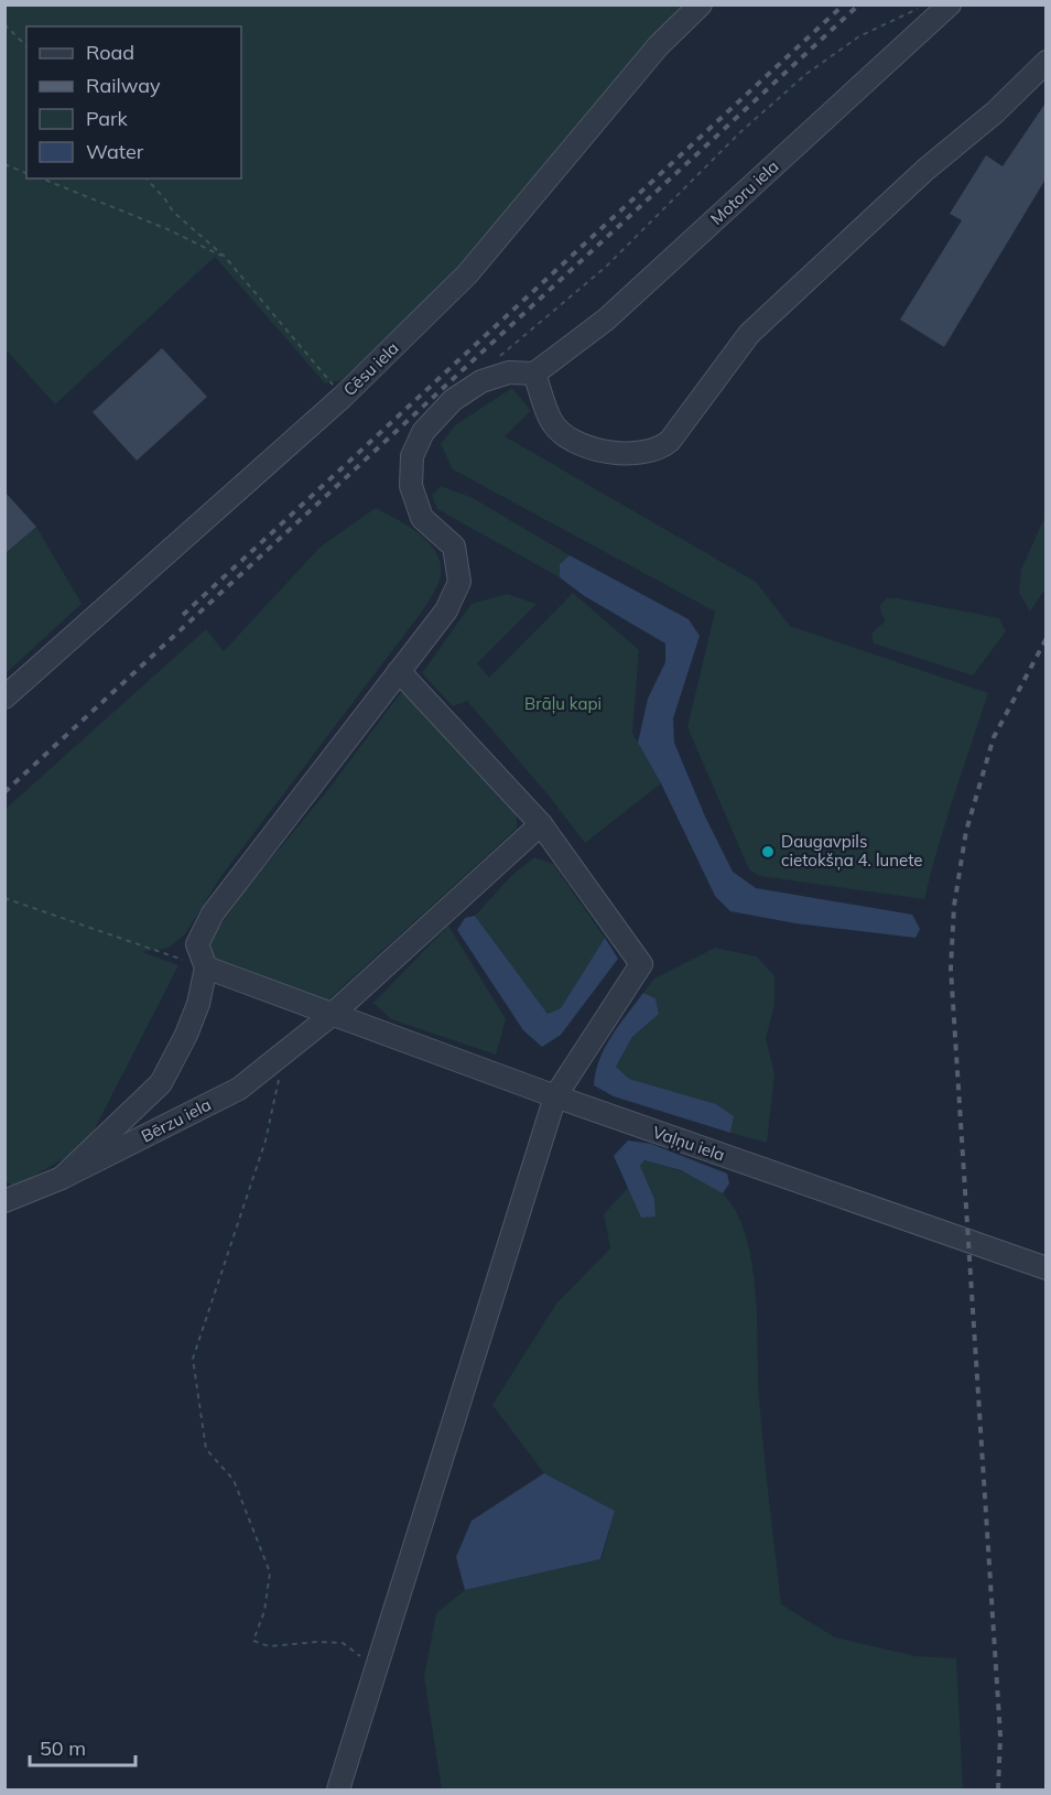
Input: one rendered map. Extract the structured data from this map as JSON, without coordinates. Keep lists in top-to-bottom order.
{
  "streets": {
    "street": [
      "Motoru iela",
      "Cēsu iela",
      "Bērzu iela",
      "Vaļņu iela"
    ]
  },
  "crossings": [
    ["Bērzu iela", "Vaļņu iela"]
  ],
  "parks": ["Brāļu kapi"],
  "places": ["Daugavpils cietokšņa 4. lunete"],
  "legend": [
    "Road",
    "Railway",
    "Park",
    "Water"
  ],
  "scale_bar": "50 m"
}
